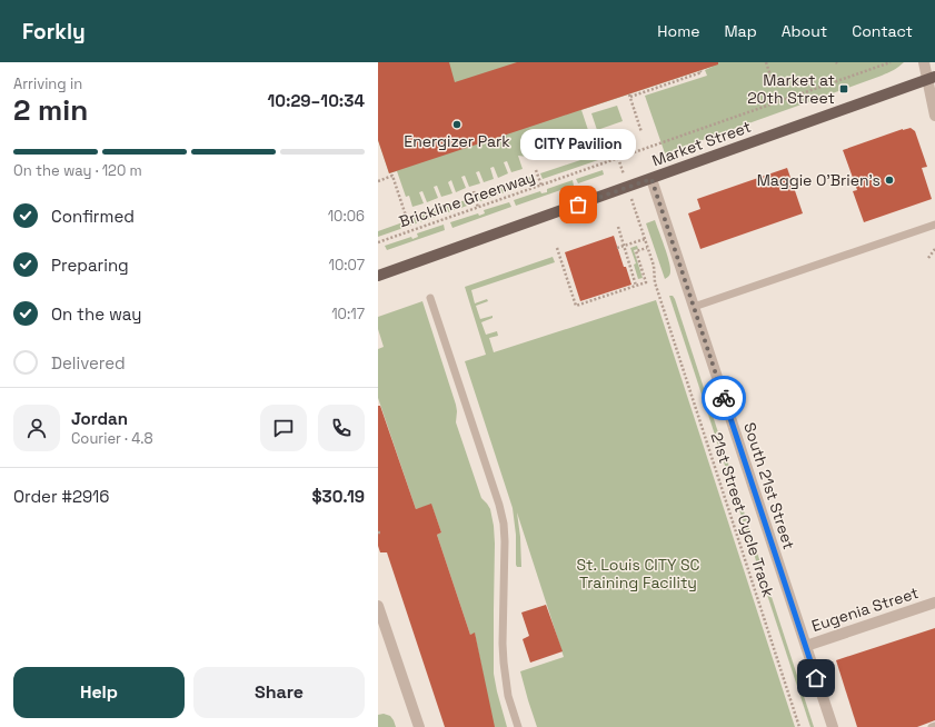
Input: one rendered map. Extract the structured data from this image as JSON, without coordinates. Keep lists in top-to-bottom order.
{
  "streets": {
    "main road": ["Market Street"],
    "street": ["South 21st Street", "Eugenia Street"],
    "path": ["Brickline Greenway", "21st Street Cycle Track"]
  },
  "crossings": [
    ["Market Street", "South 21st Street"],
    ["South 21st Street", "Eugenia Street"]
  ],
  "parks": ["St. Louis CITY SC Training Facility"],
  "places": {
    "transit": ["Market at 20th Street"],
    "other": ["Energizer Park", "Maggie O'Brien's", "CITY Pavilion"]
  },
  "page": {
    "header": "Forkly",
    "nav": [
      "Home",
      "Map",
      "About",
      "Contact"
    ],
    "heading": ["2 min", "Arriving in", "10:29–10:34"],
    "panel": [
      "Jordan",
      "Courier · 4.8",
      "Order #2916",
      "$30.19"
    ],
    "bubble": "CITY Pavilion",
    "bar": "On the way · 120 m",
    "list": [
      ["Confirmed", "10:06"],
      ["Preparing", "10:07"],
      ["On the way", "10:17"],
      "Delivered"
    ],
    "buttons": ["Help", "Share"]
  }
}
